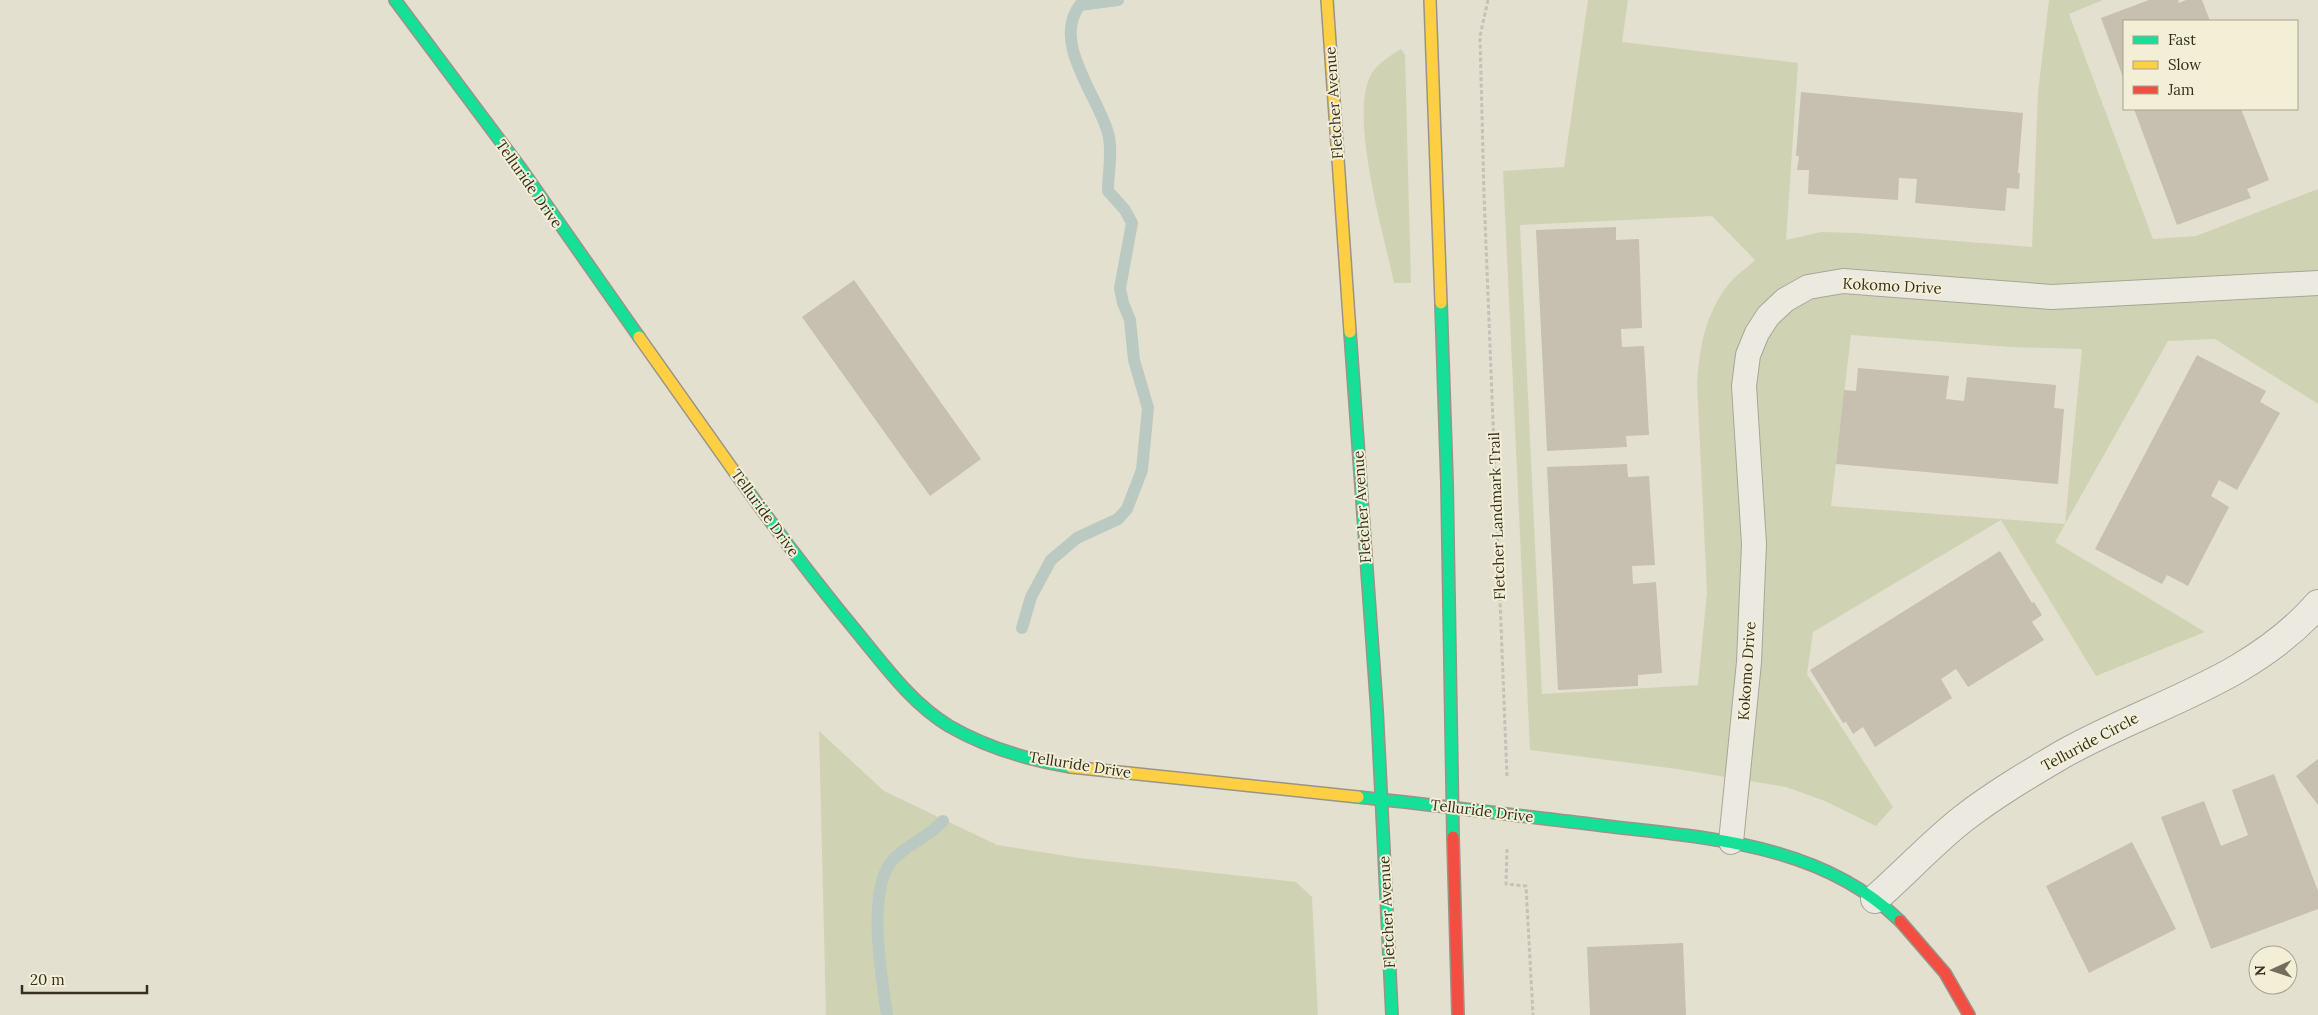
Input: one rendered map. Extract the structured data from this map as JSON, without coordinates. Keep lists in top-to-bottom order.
{
  "streets": {
    "main road": ["Fletcher Avenue", "Telluride Drive"],
    "street": ["Telluride Circle"],
    "lane": ["Kokomo Drive"],
    "path": ["Fletcher Landmark Trail"]
  },
  "crossings": [
    ["Fletcher Avenue", "Telluride Drive"],
    ["Telluride Drive", "Kokomo Drive"],
    ["Telluride Drive", "Fletcher Landmark Trail"],
    ["Telluride Drive", "Telluride Circle"]
  ],
  "legend": ["Fast", "Slow", "Jam"],
  "scale_bar": "20 m",
  "north": "left"
}
